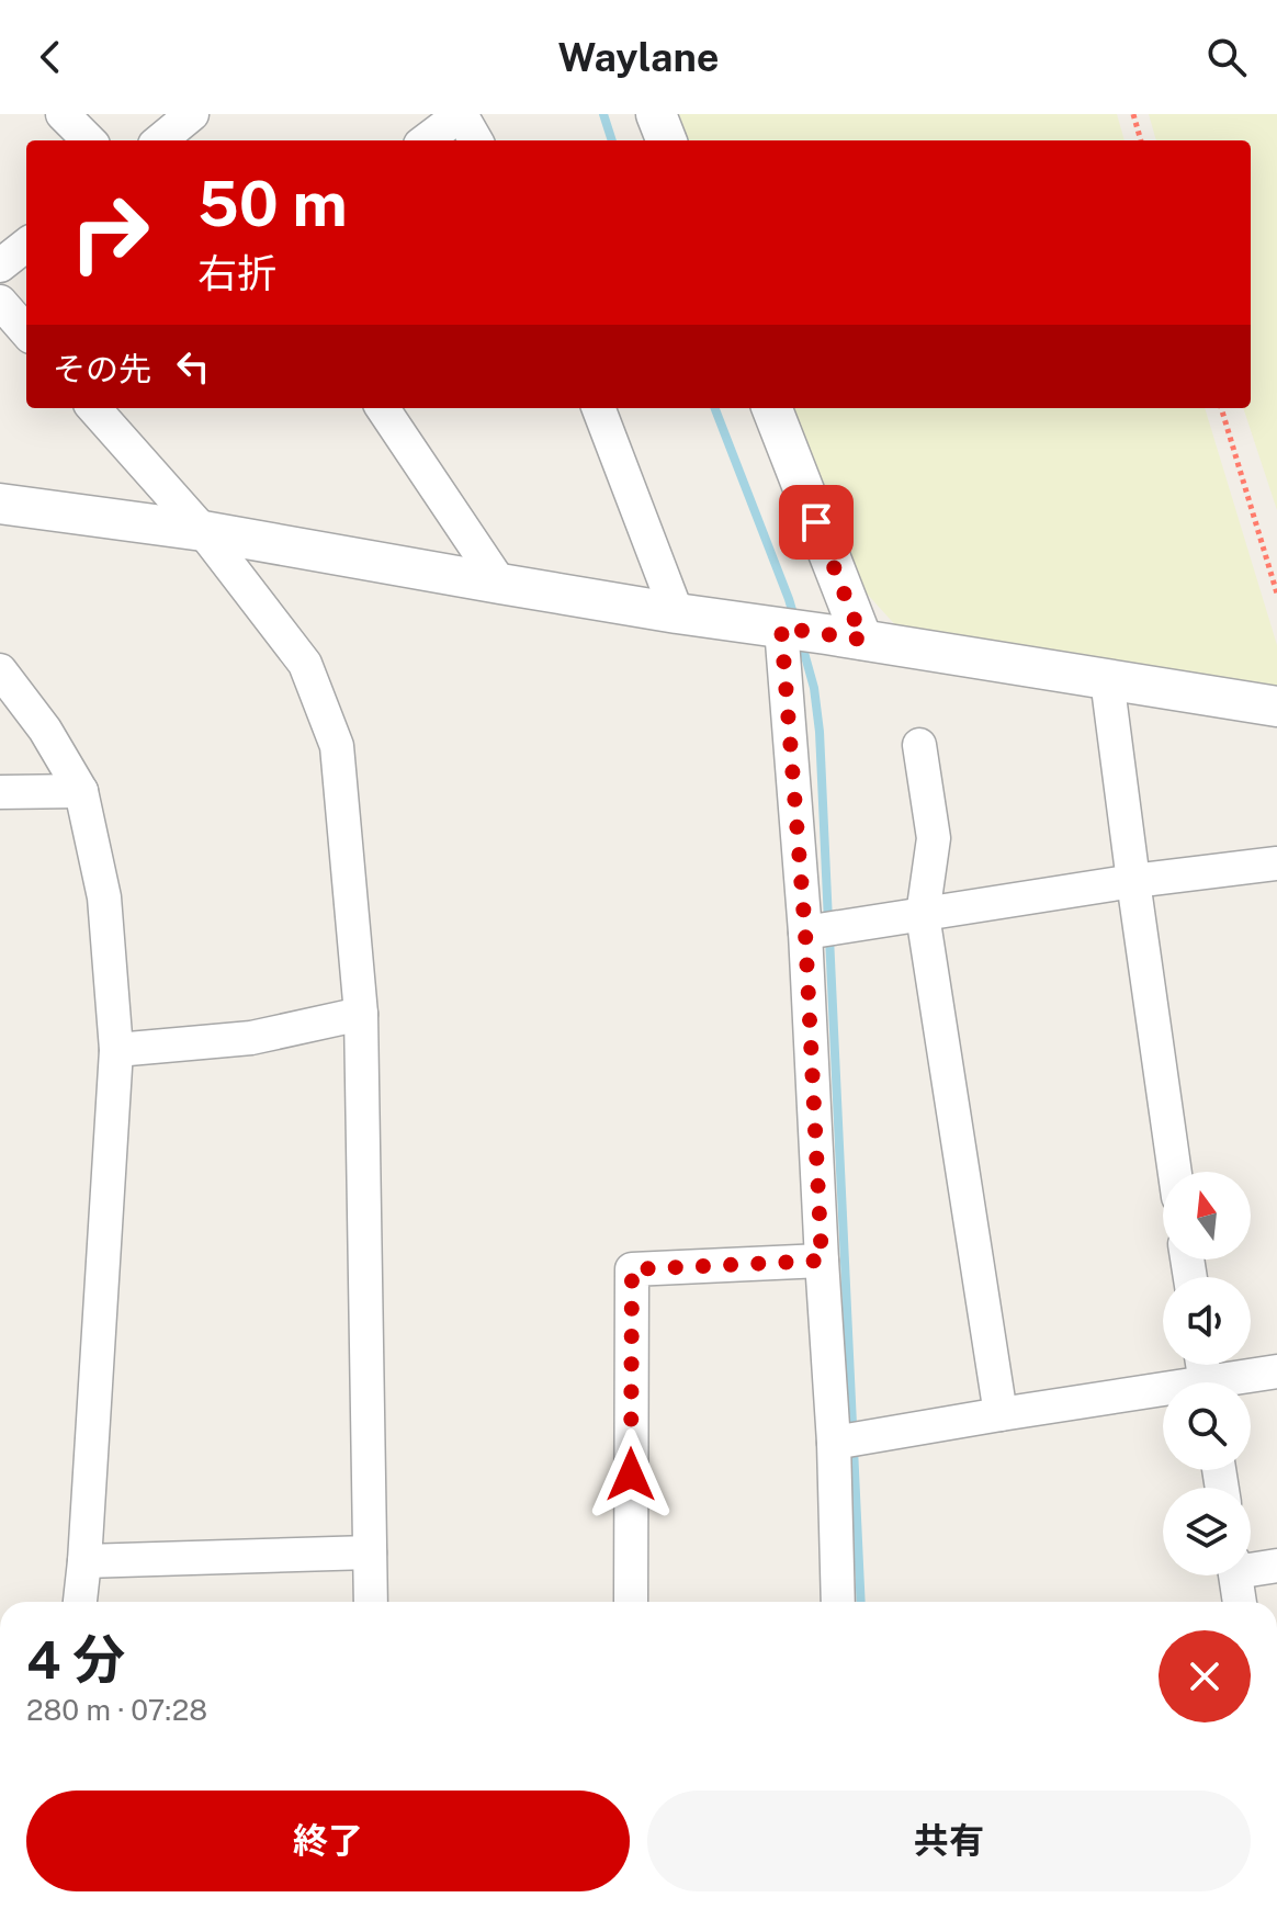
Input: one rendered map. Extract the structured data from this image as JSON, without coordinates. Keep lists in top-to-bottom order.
{
  "north": "top",
  "page": {
    "header": "Waylane",
    "turn": ["50 m", "右折"],
    "then": "その先",
    "heading": ["4 分", "280 m · 07:28"],
    "buttons": ["終了", "共有"]
  }
}
